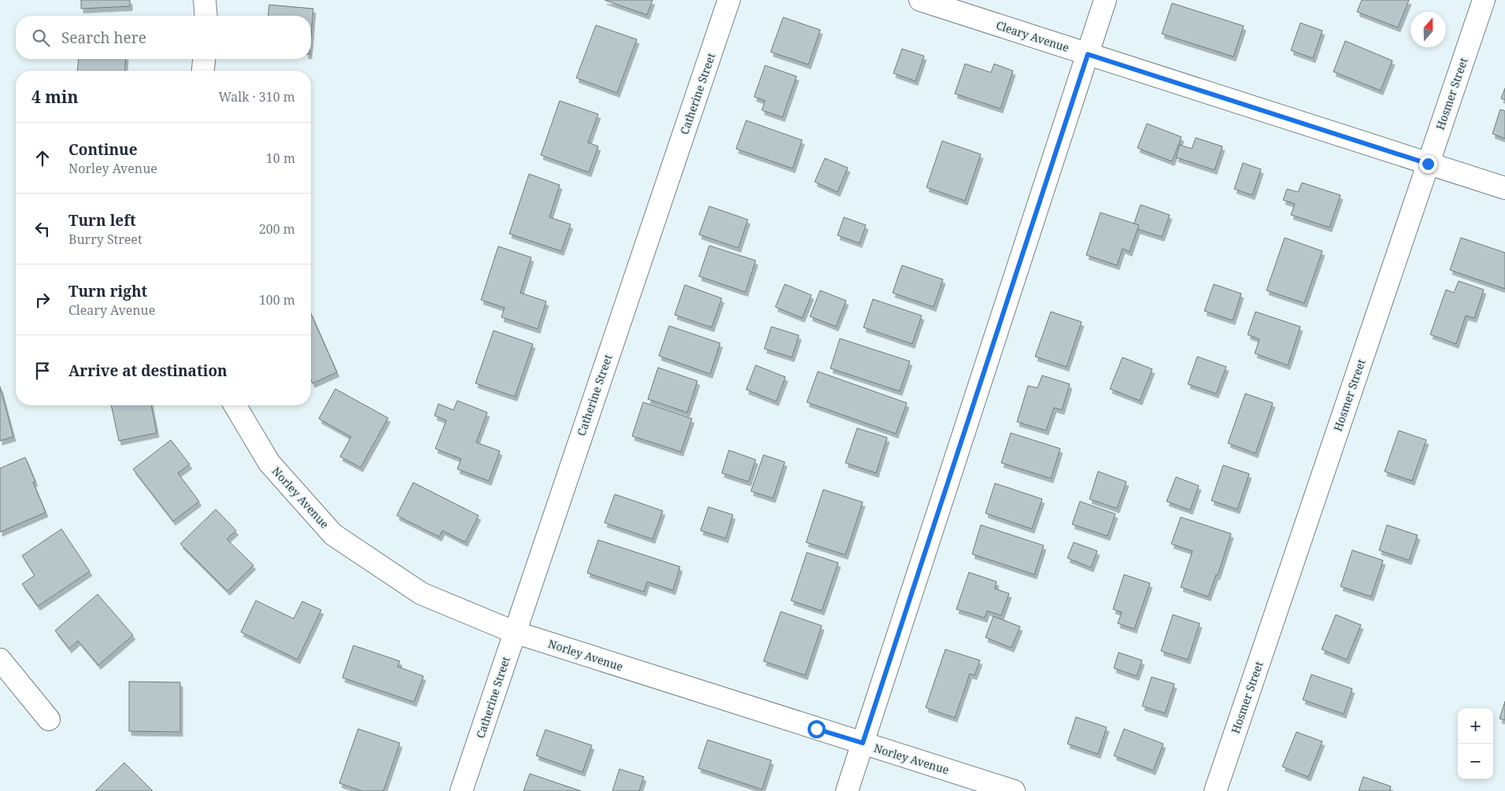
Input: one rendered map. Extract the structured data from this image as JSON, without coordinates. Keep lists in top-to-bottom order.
{
  "streets": {
    "street": [
      "Cleary Avenue",
      "Catherine Street",
      "Hosmer Street",
      "Norley Avenue"
    ]
  },
  "crossings": [
    ["Cleary Avenue", "Hosmer Street"],
    ["Catherine Street", "Norley Avenue"]
  ],
  "north": "top",
  "page": {
    "search": "Search here",
    "heading": ["4 min", "Walk · 310 m"],
    "list": [
      ["Continue", "Norley Avenue", "10 m"],
      ["Turn left", "Burry Street", "200 m"],
      ["Turn right", "Cleary Avenue", "100 m"],
      "Arrive at destination"
    ],
    "map_buttons": ["+", "−"]
  }
}
